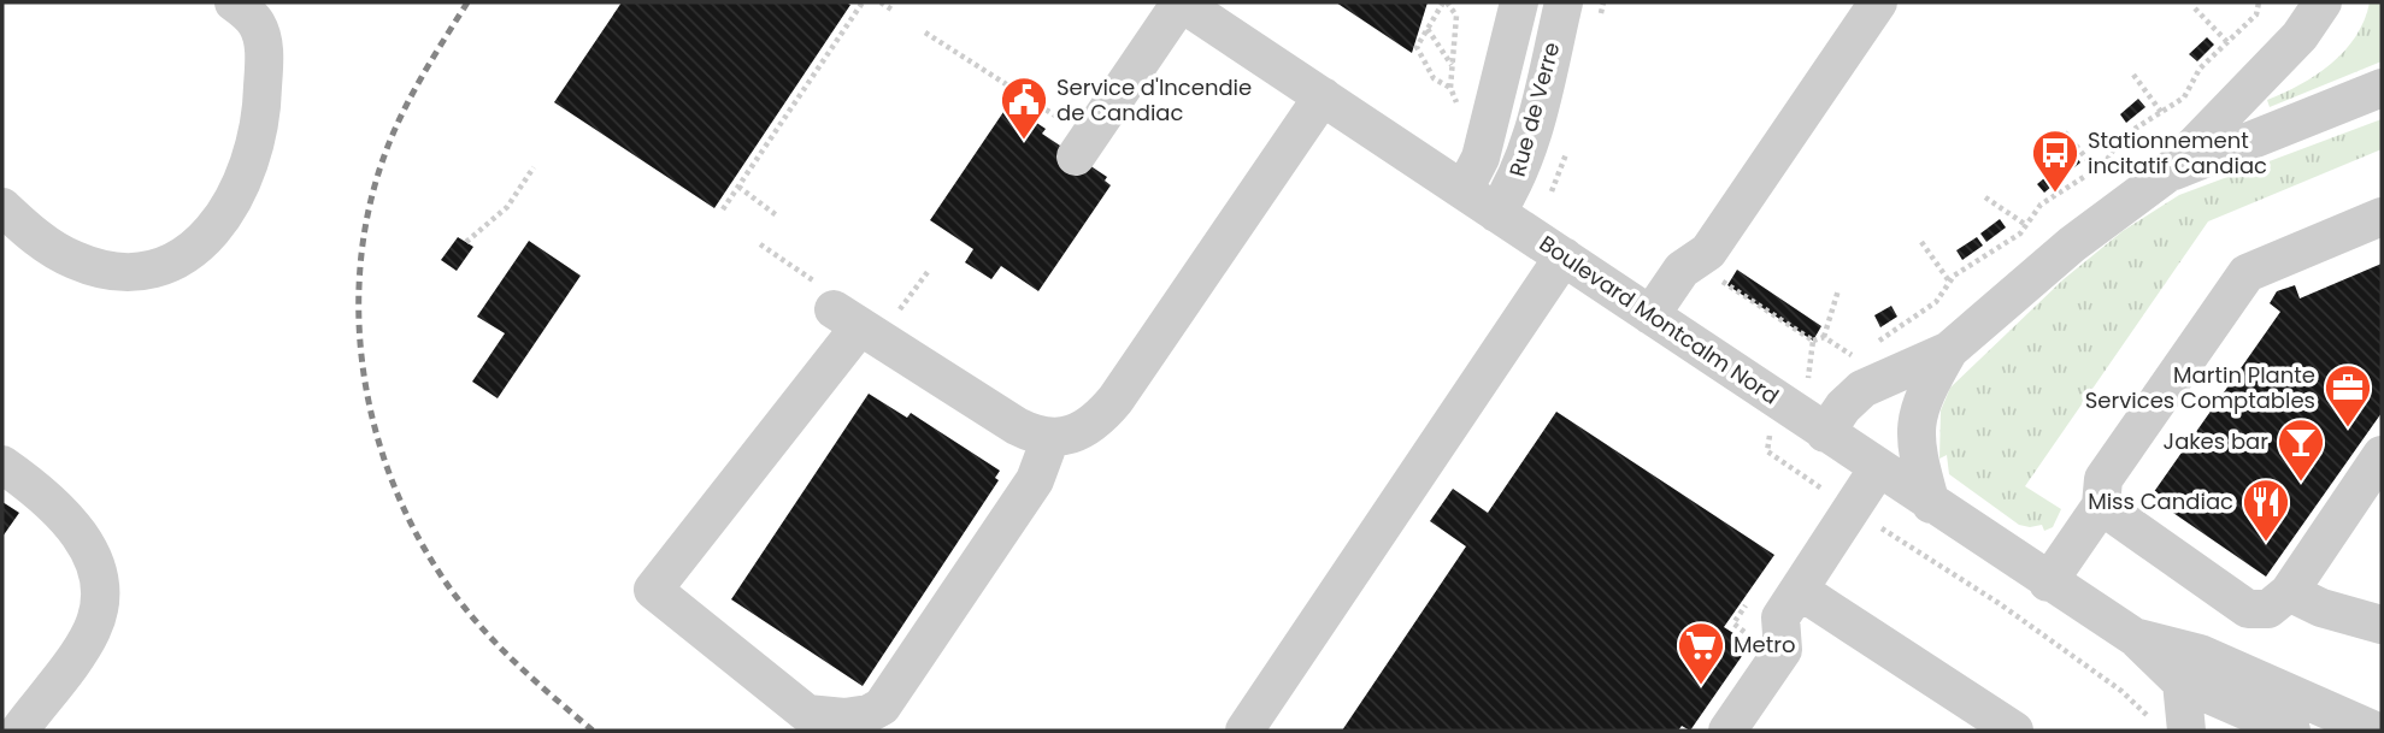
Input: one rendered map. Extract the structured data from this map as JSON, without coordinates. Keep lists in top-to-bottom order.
{
  "streets": {
    "street": ["Rue de Verre", "Boulevard Montcalm Nord"]
  },
  "crossings": [
    ["Rue de Verre", "Boulevard Montcalm Nord"]
  ],
  "places": {
    "public building": ["Service d'Incendie de Candiac"],
    "bus stop": ["Stationnement incitatif Candiac"],
    "office": ["Martin Plante Services Comptables"],
    "bar": ["Jakes bar"],
    "restaurant": ["Miss Candiac"],
    "supermarket": ["Metro"]
  }
}
